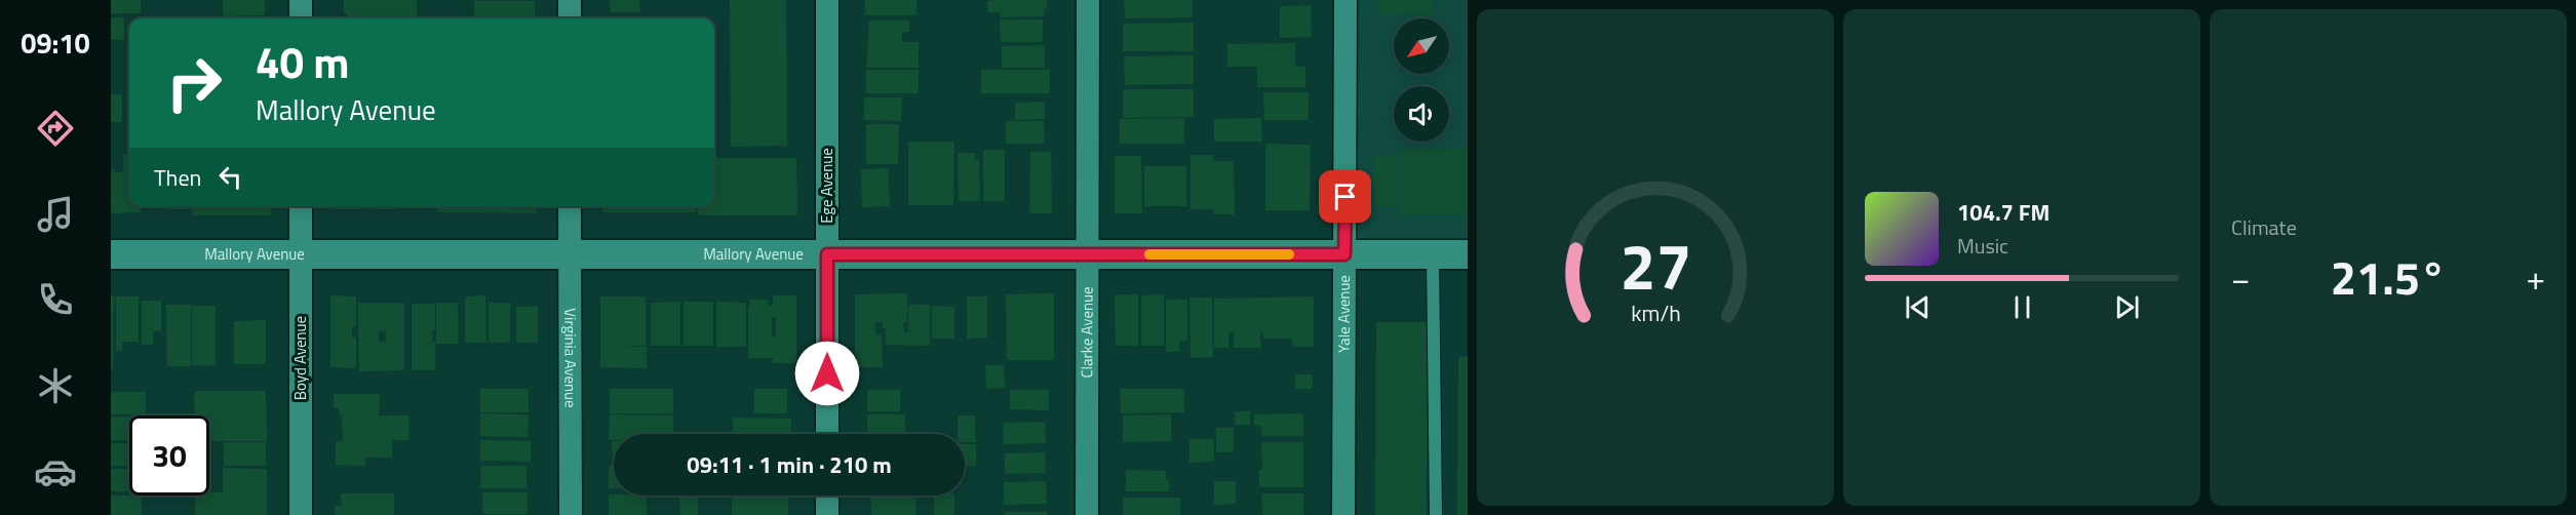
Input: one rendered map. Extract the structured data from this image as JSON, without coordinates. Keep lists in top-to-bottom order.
{
  "streets": {
    "street": [
      "Ege Avenue",
      "Mallory Avenue",
      "Yale Avenue",
      "Clarke Avenue",
      "Boyd Avenue",
      "Virginia Avenue"
    ]
  },
  "crossings": [
    ["Ege Avenue", "Mallory Avenue"],
    ["Mallory Avenue", "Yale Avenue"],
    ["Mallory Avenue", "Clarke Avenue"],
    ["Mallory Avenue", "Boyd Avenue"],
    ["Mallory Avenue", "Virginia Avenue"]
  ],
  "north": "bottom left",
  "page": {
    "tabs": "09:10",
    "tile": "Climate",
    "turn": ["40 m", "Mallory Avenue"],
    "then": "Then",
    "song": ["104.7 FM", "Music"],
    "heat": ["−", "21.5°", "+"],
    "limit": "30",
    "trip": "09:11 · 1 min · 210 m",
    "gauge": ["27", "km/h"]
  }
}
